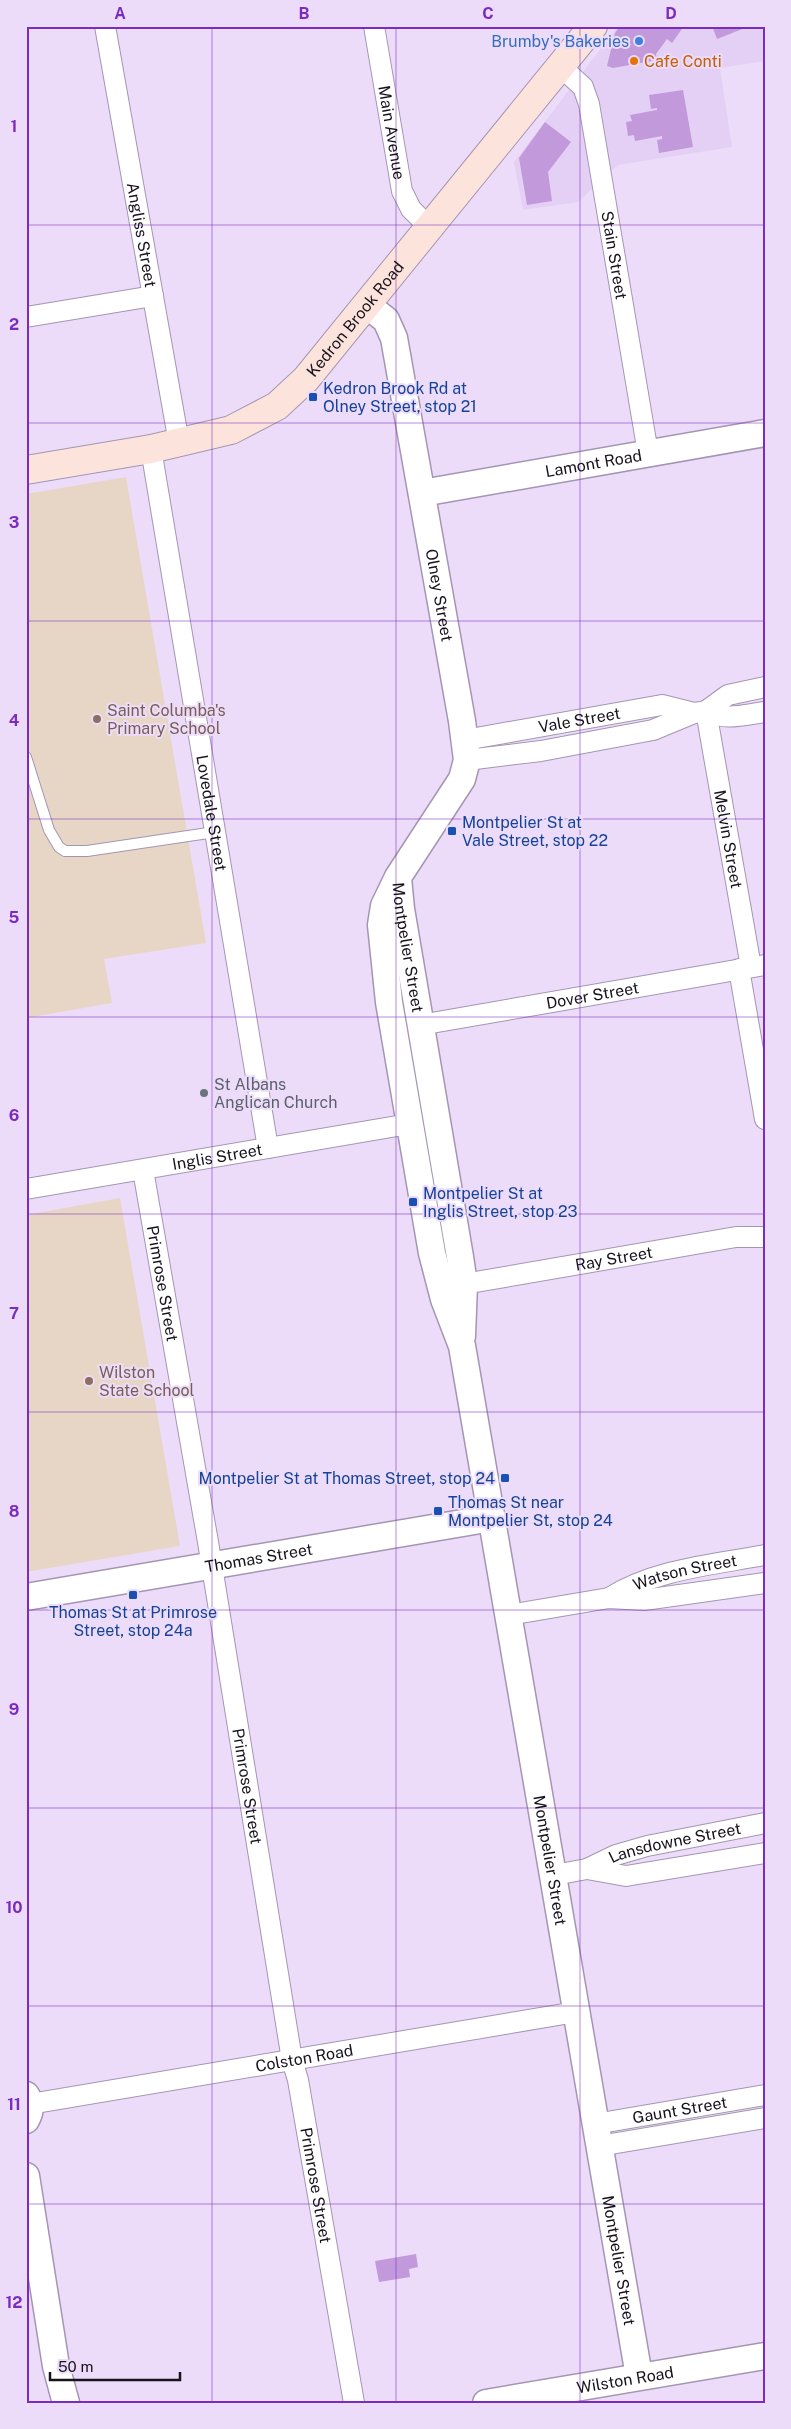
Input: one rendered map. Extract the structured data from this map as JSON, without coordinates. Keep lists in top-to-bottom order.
{
  "streets": {
    "main road": ["Kedron Brook Road"],
    "street": [
      "Main Avenue",
      "Angliss Street",
      "Stain Street",
      "Lamont Road",
      "Olney Street",
      "Vale Street",
      "Lovedale Street",
      "Melvin Street",
      "Montpelier Street",
      "Dover Street",
      "Inglis Street",
      "Ray Street",
      "Primrose Street",
      "Thomas Street",
      "Watson Street",
      "Lansdowne Street",
      "Colston Road",
      "Gaunt Street",
      "Wilston Road"
    ]
  },
  "crossings": [
    ["Main Avenue", "Kedron Brook Road"],
    ["Angliss Street", "Kedron Brook Road"],
    ["Stain Street", "Kedron Brook Road"],
    ["Stain Street", "Lamont Road"],
    ["Kedron Brook Road", "Olney Street"],
    ["Kedron Brook Road", "Lovedale Street"],
    ["Lamont Road", "Olney Street"],
    ["Olney Street", "Vale Street"],
    ["Olney Street", "Montpelier Street"],
    ["Vale Street", "Melvin Street"],
    ["Lovedale Street", "Inglis Street"],
    ["Melvin Street", "Dover Street"],
    ["Montpelier Street", "Dover Street"],
    ["Montpelier Street", "Inglis Street"],
    ["Montpelier Street", "Ray Street"],
    ["Montpelier Street", "Thomas Street"],
    ["Montpelier Street", "Watson Street"],
    ["Montpelier Street", "Lansdowne Street"],
    ["Montpelier Street", "Colston Road"],
    ["Montpelier Street", "Gaunt Street"],
    ["Montpelier Street", "Wilston Road"],
    ["Inglis Street", "Primrose Street"],
    ["Primrose Street", "Thomas Street"],
    ["Primrose Street", "Colston Road"]
  ],
  "places": {
    "other": [
      "Brumby's Bakeries",
      "Cafe Conti",
      "Saint Columba's Primary School",
      "St Albans Anglican Church",
      "Wilston State School"
    ],
    "transit": [
      "Kedron Brook Rd at Olney Street, stop 21",
      "Montpelier St at Vale Street, stop 22",
      "Montpelier St at Inglis Street, stop 23",
      "Montpelier St at Thomas Street, stop 24",
      "Thomas St near Montpelier St, stop 24",
      "Thomas St at Primrose Street, stop 24a"
    ]
  },
  "scale_bar": "50 m",
  "grid": {
    "columns": [
      "A",
      "B",
      "C",
      "D"
    ],
    "rows": [
      "1",
      "2",
      "3",
      "4",
      "5",
      "6",
      "7",
      "8",
      "9",
      "10",
      "11",
      "12"
    ]
  }
}
